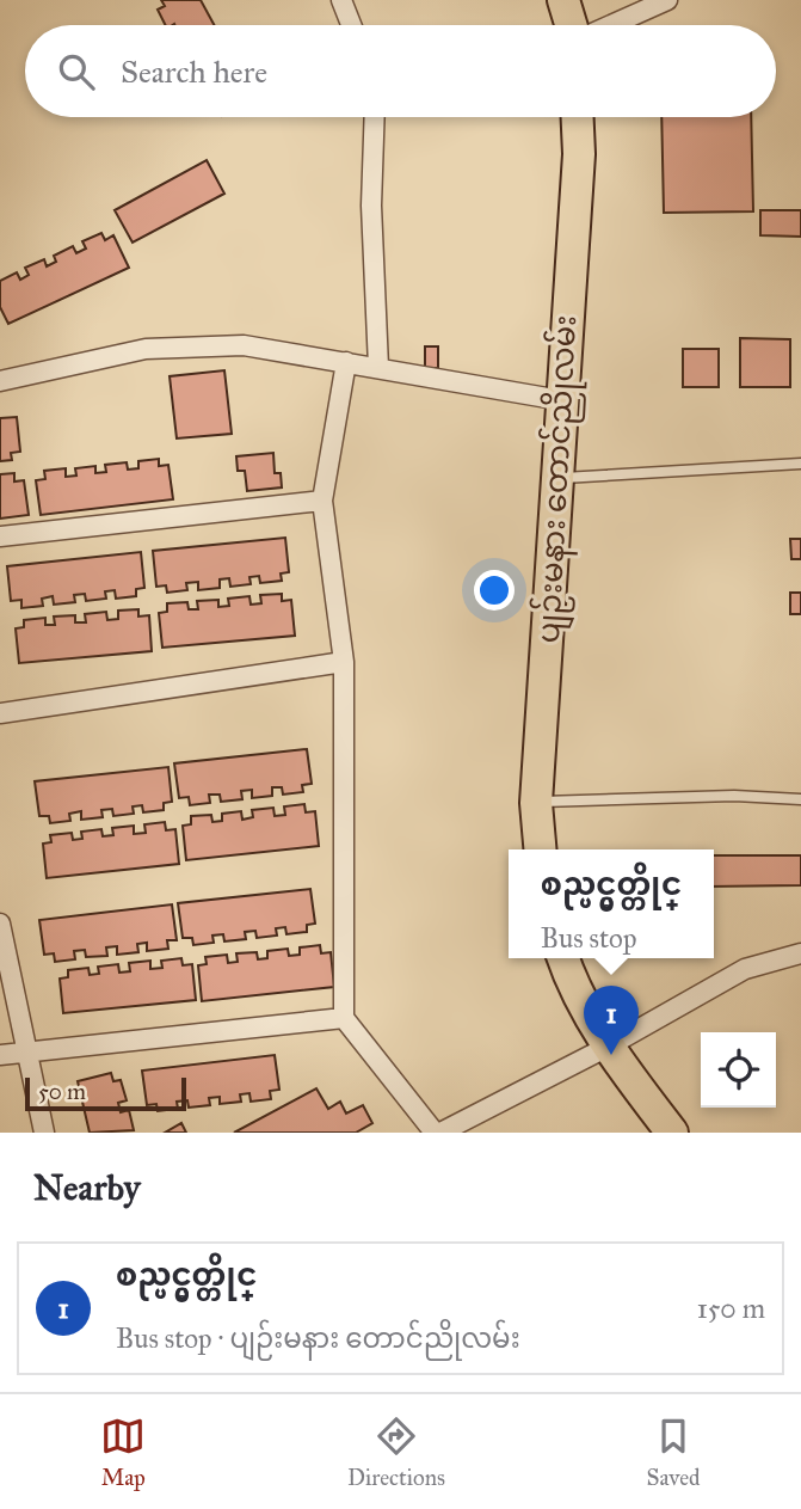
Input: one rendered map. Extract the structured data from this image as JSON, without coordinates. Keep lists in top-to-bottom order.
{
  "streets": {
    "main road": ["ပျဉ်းမနား တောင်ညိုလမ်း"]
  },
  "scale_bar": "50 m",
  "page": {
    "search": "Search here",
    "popup": ["စည္ပင္မွတ္တိုင္", "Bus stop"],
    "pins": "1",
    "scale": "50 m",
    "heading": "Nearby",
    "list": [
      {
        "mark": "1",
        "name": "စည္ပင္မွတ္တိုင္",
        "note": "Bus stop · ပျဉ်းမနား တောင်ညိုလမ်း",
        "value": "150 m"
      }
    ],
    "nav": ["Map", "Directions", "Saved"]
  }
}
